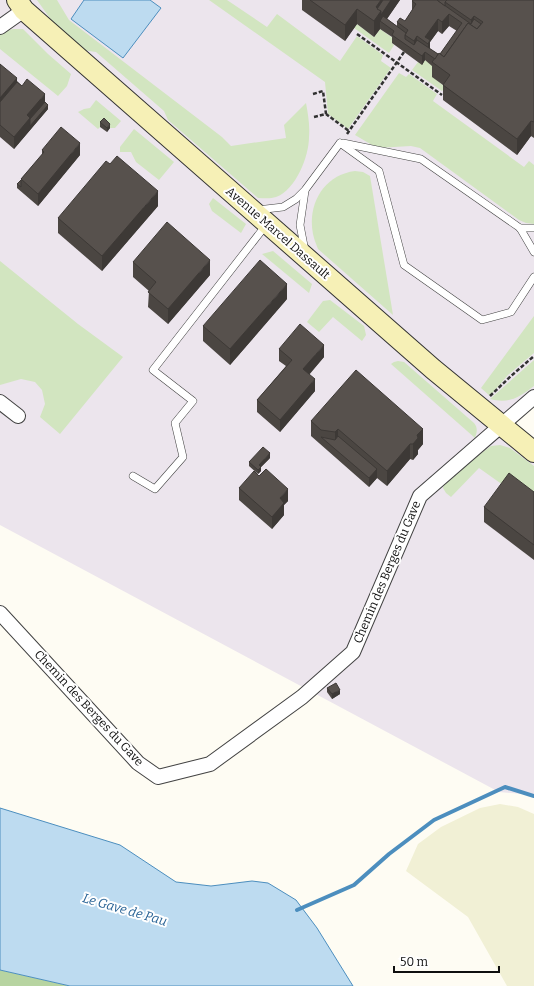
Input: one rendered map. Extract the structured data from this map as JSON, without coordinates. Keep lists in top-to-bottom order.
{
  "streets": {
    "street": ["Avenue Marcel Dassault", "Chemin des Berges du Gave"]
  },
  "crossings": [
    ["Avenue Marcel Dassault", "Chemin des Berges du Gave"]
  ],
  "water": ["Le Gave de Pau"],
  "scale_bar": "50 m"
}
